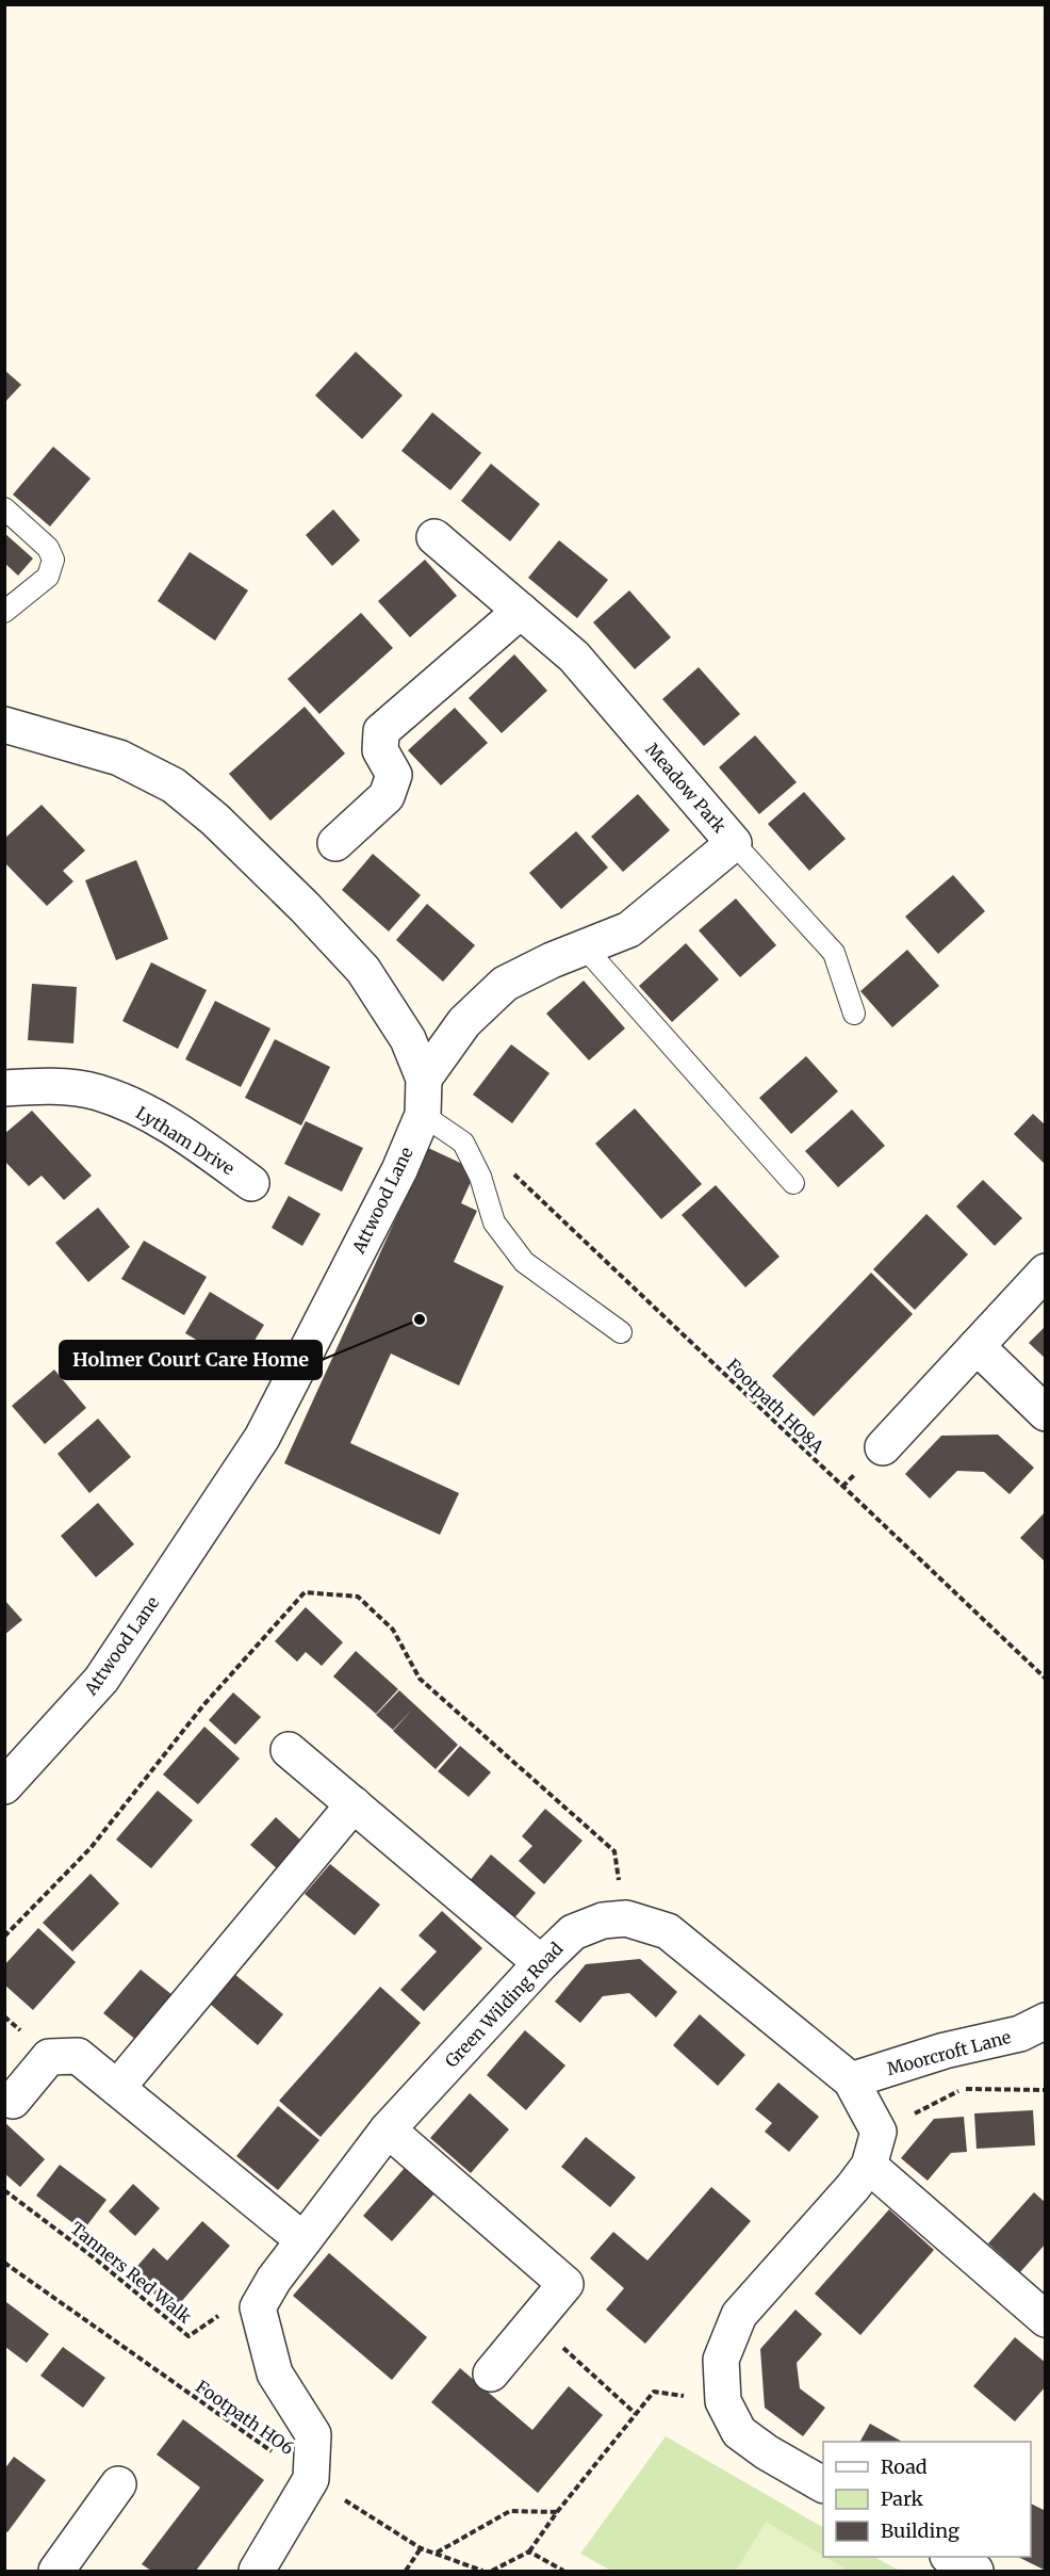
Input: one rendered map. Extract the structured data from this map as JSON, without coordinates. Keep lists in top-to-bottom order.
{
  "streets": {
    "street": [
      "Meadow Park",
      "Lytham Drive",
      "Attwood Lane",
      "Green Wilding Road",
      "Moorcroft Lane"
    ],
    "path": ["Footpath HO8A", "Tanners Red Walk", "Footpath HO6"]
  },
  "crossings": [
    ["Meadow Park", "Attwood Lane"],
    ["Green Wilding Road", "Moorcroft Lane"],
    ["Green Wilding Road", "Tanners Red Walk"],
    ["Green Wilding Road", "Footpath HO6"]
  ],
  "places": ["Holmer Court Care Home"],
  "legend": ["Road", "Park", "Building"]
}
